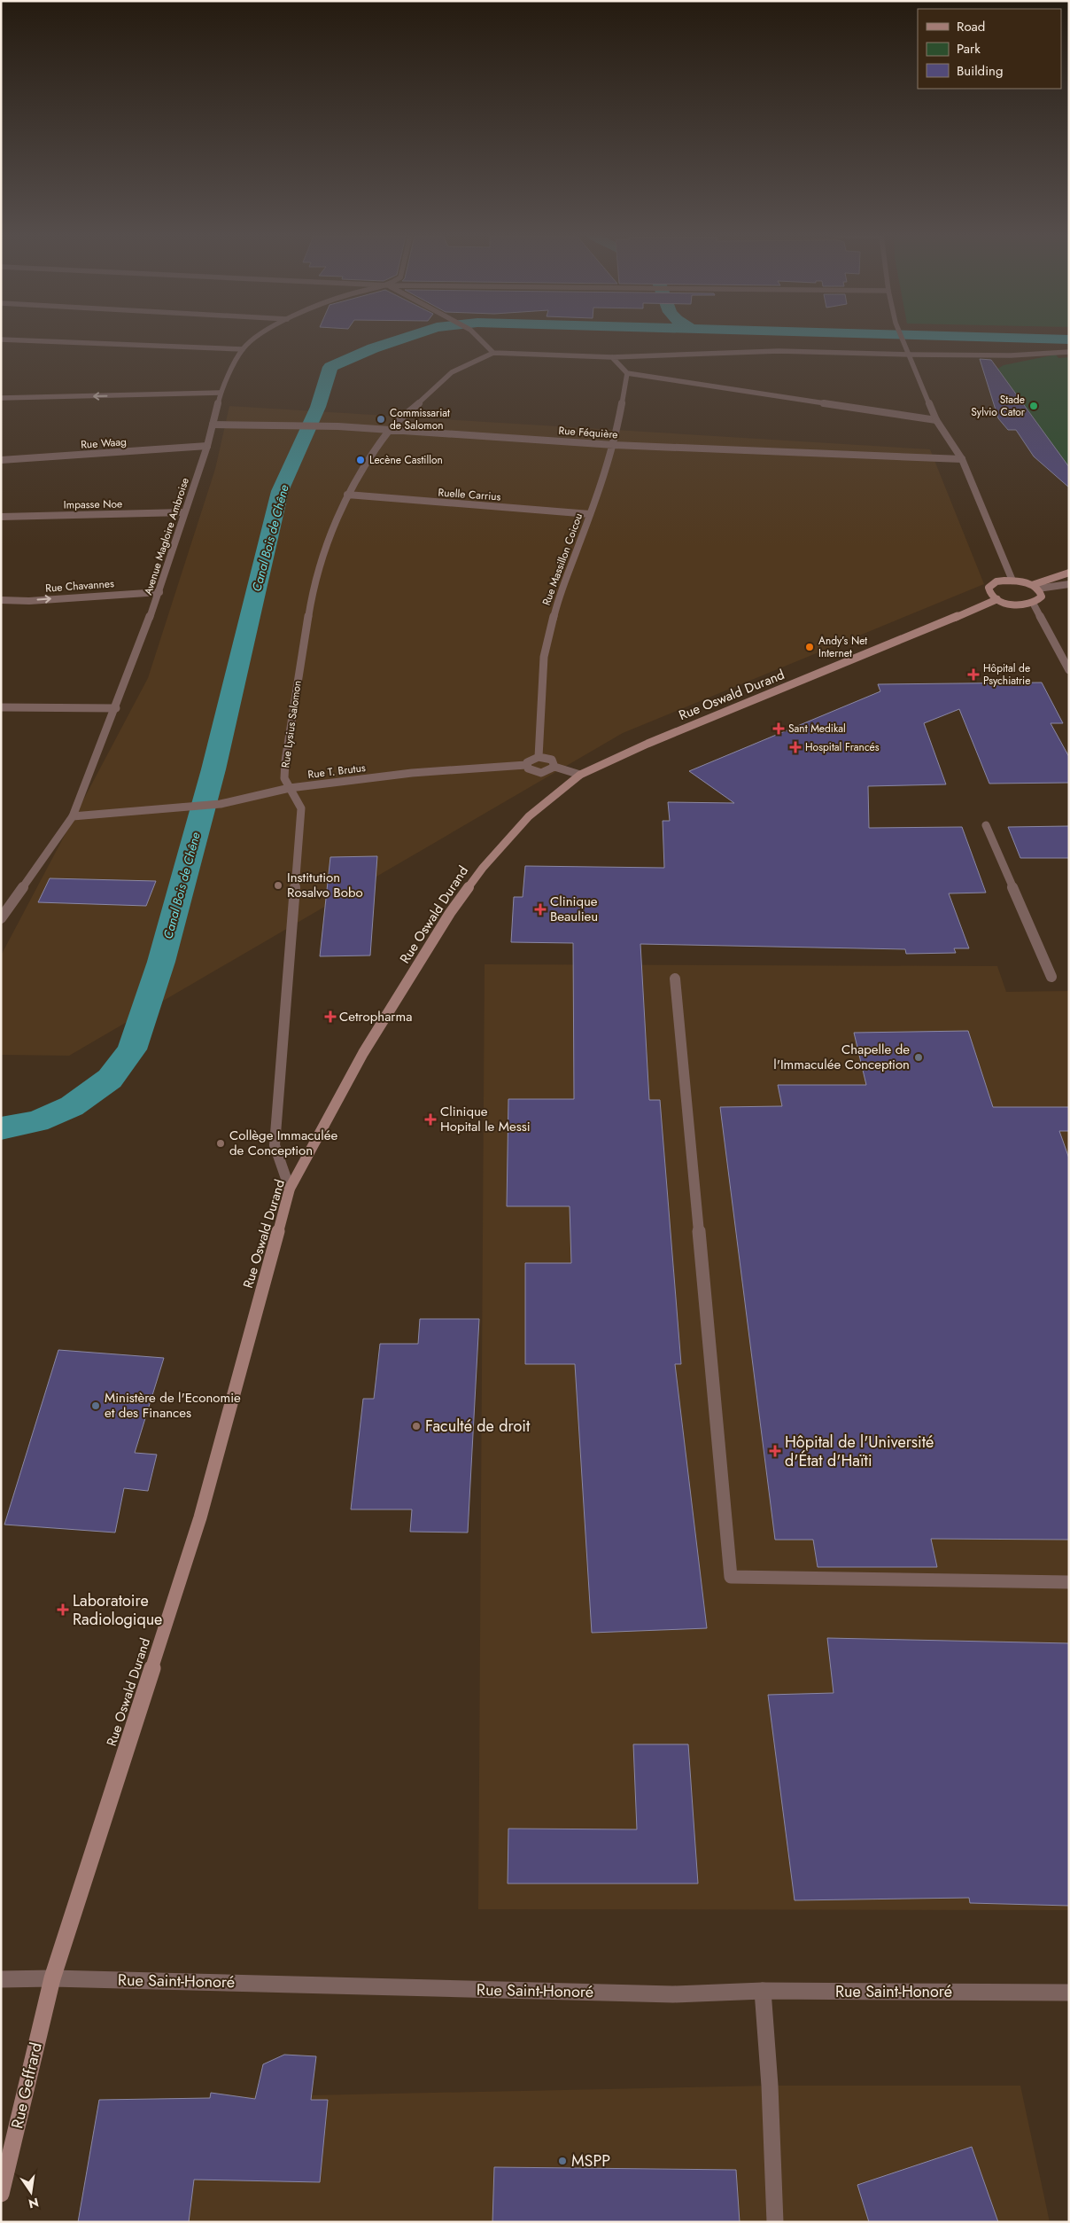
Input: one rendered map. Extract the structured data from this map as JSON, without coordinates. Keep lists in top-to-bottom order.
{
  "streets": {
    "main road": ["Rue Oswald Durand", "Rue Geffrard"],
    "street": [
      "Rue Féquière",
      "Rue Waag",
      "Ruelle Carrius",
      "Impasse Noe",
      "Avenue Magloire Ambroise",
      "Rue Massillon Coicou",
      "Rue Chavannes",
      "Rue Lysius Salomon",
      "Rue T. Brutus",
      "Rue Saint-Honoré"
    ]
  },
  "crossings": [
    ["Rue Féquière", "Avenue Magloire Ambroise"],
    ["Rue Féquière", "Rue Massillon Coicou"],
    ["Rue Féquière", "Rue Lysius Salomon"],
    ["Rue Waag", "Avenue Magloire Ambroise"],
    ["Ruelle Carrius", "Rue Massillon Coicou"],
    ["Ruelle Carrius", "Rue Lysius Salomon"],
    ["Impasse Noe", "Avenue Magloire Ambroise"],
    ["Avenue Magloire Ambroise", "Rue Chavannes"],
    ["Avenue Magloire Ambroise", "Rue T. Brutus"],
    ["Rue Oswald Durand", "Rue Lysius Salomon"],
    ["Rue Oswald Durand", "Rue Saint-Honoré"],
    ["Rue Oswald Durand", "Rue Geffrard"],
    ["Rue Lysius Salomon", "Rue T. Brutus"],
    ["Rue Saint-Honoré", "Rue Geffrard"]
  ],
  "one_way": ["Rue Chavannes"],
  "water": ["Canal Bois de Chêne"],
  "places": {
    "other": [
      "Stade Sylvio Cator",
      "Commissariat de Salomon",
      "Lecène Castillon",
      "Andy’s Net Internet",
      "Institution Rosalvo Bobo",
      "Chapelle de l'Immaculée Conception",
      "Collège Immaculée de Conception",
      "Ministère de l'Economie et des Finances",
      "Faculté de droit",
      "MSPP"
    ],
    "health": [
      "Hôpital de Psychiatrie",
      "Sant Medikal",
      "Hospital Francés",
      "Clinique Beaulieu",
      "Cetropharma",
      "Clinique Hopital le Messi",
      "Hôpital de l'Université d'État d'Haïti",
      "Laboratoire Radiologique"
    ]
  },
  "legend": ["Road", "Park", "Building"],
  "north": "bottom"
}
